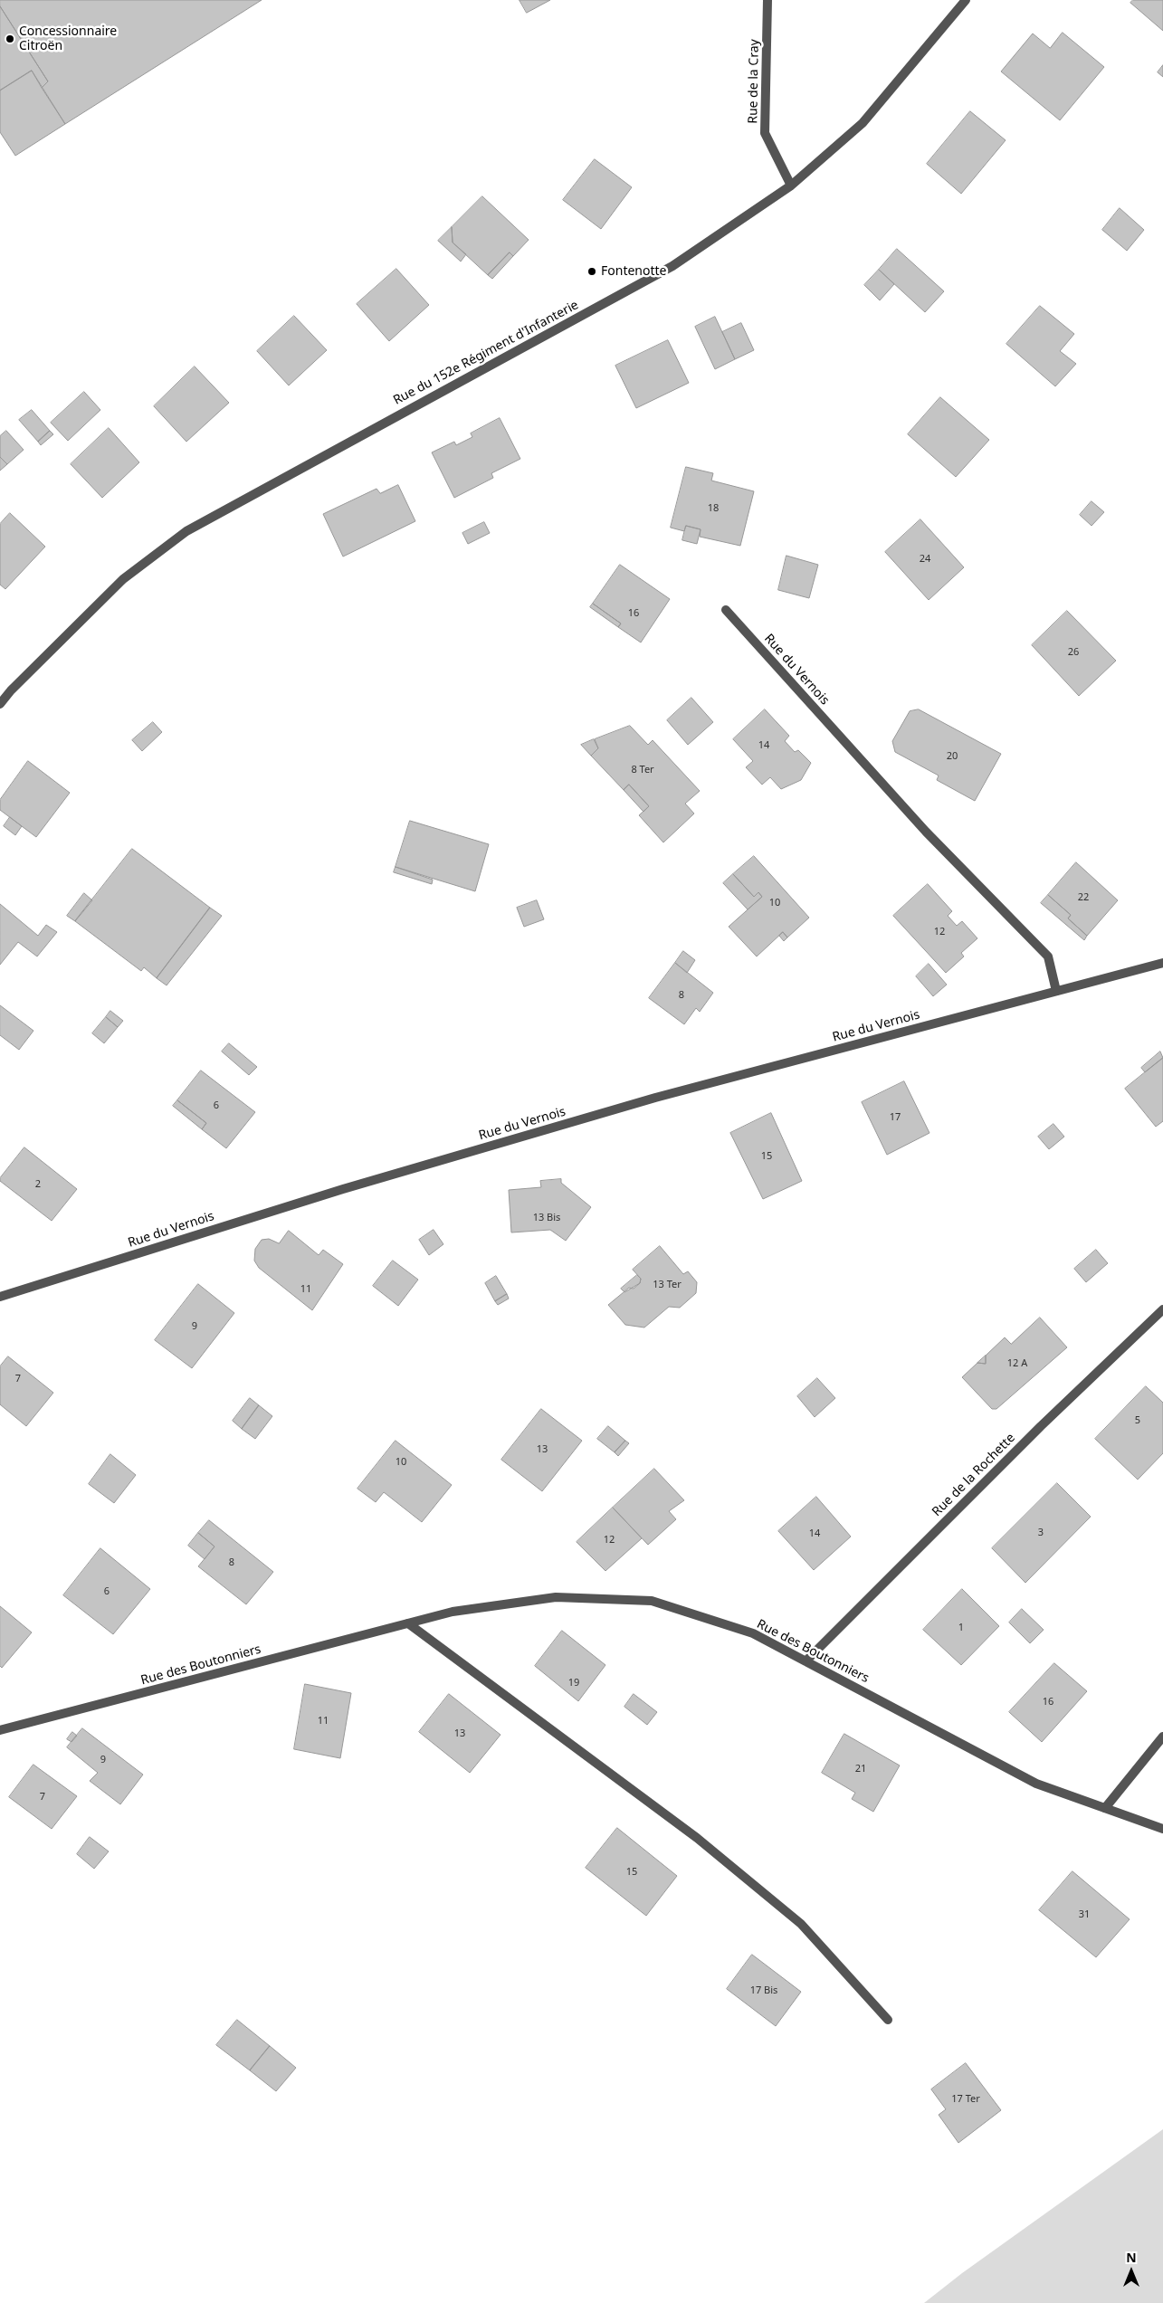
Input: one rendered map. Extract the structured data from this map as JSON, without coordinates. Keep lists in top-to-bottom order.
{
  "streets": {
    "street": [
      "Rue de la Cray",
      "Rue du 152e Régiment d'Infanterie",
      "Rue du Vernois",
      "Rue de la Rochette",
      "Rue des Boutonniers"
    ]
  },
  "crossings": [
    ["Rue de la Cray", "Rue du 152e Régiment d'Infanterie"],
    ["Rue de la Rochette", "Rue des Boutonniers"]
  ],
  "places": ["Concessionnaire Citroën", "Fontenotte"],
  "house_numbers": [
    "18",
    "24",
    "16",
    "26",
    "14",
    "20",
    "8 Ter",
    "22",
    "10",
    "12",
    "8",
    "6",
    "17",
    "15",
    "2",
    "13 Bis",
    "13 Ter",
    "11",
    "9",
    "12 A",
    "7",
    "5",
    "13",
    "10",
    "3",
    "14",
    "12",
    "8",
    "6",
    "1",
    "19",
    "16",
    "11",
    "13",
    "9",
    "21",
    "7",
    "15",
    "31",
    "17 Bis",
    "17 Ter"
  ],
  "north": "top"
}
